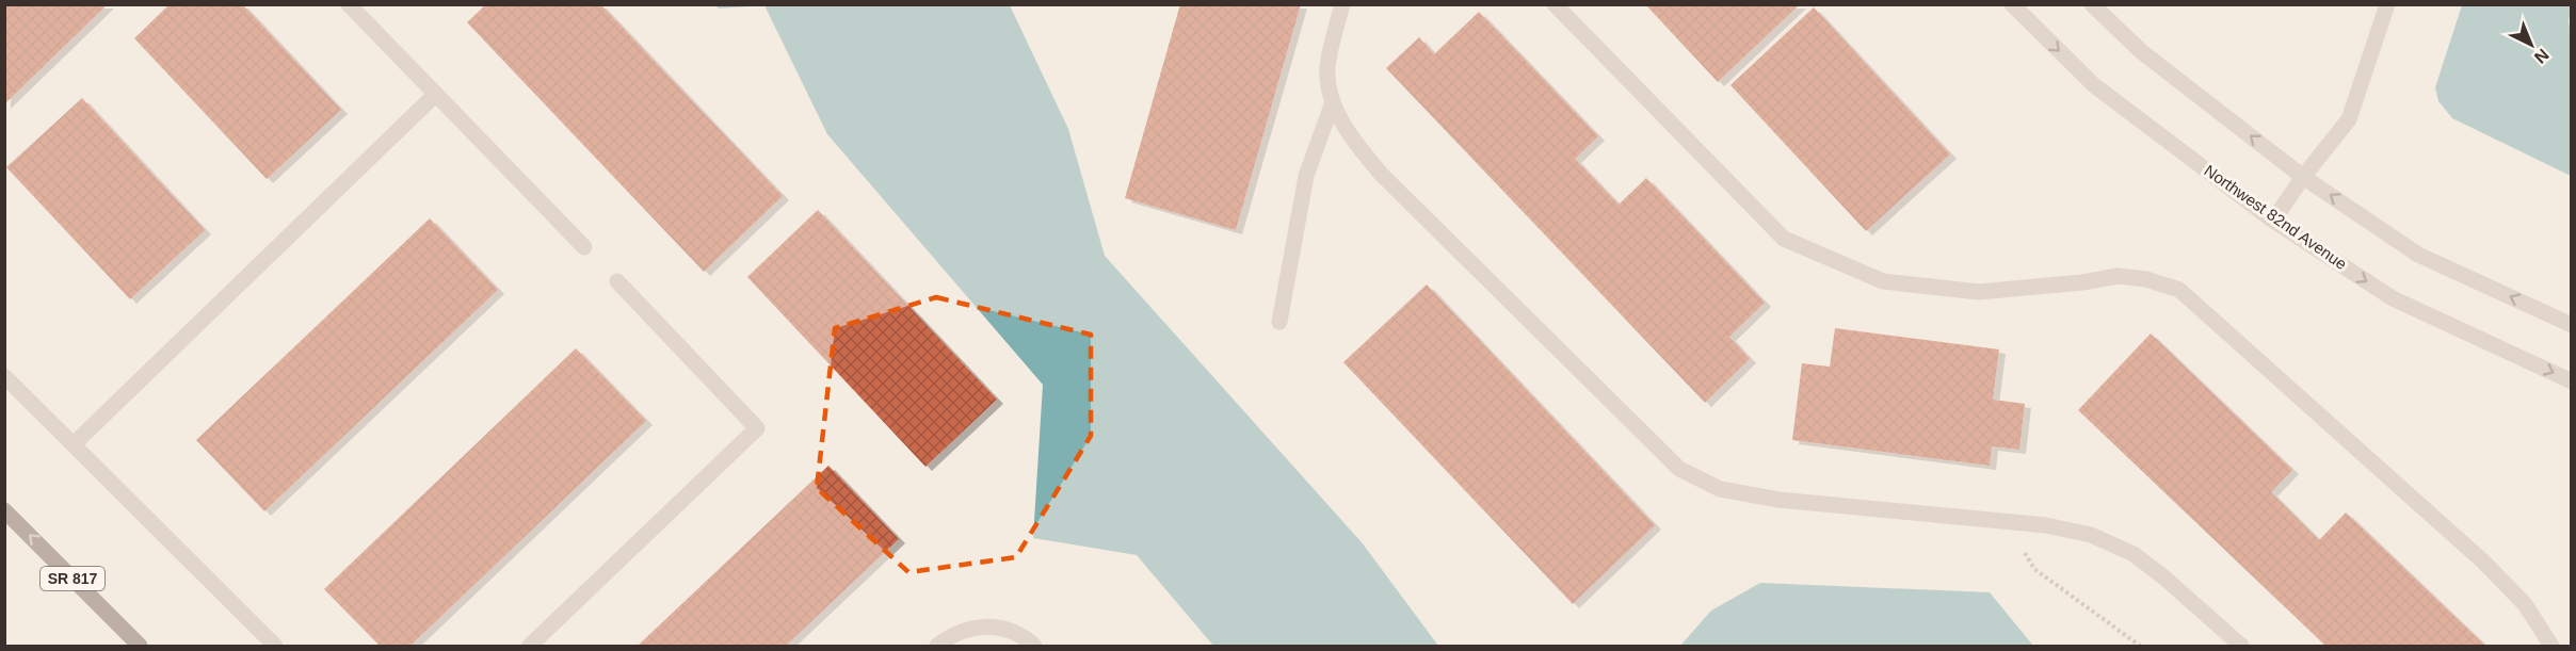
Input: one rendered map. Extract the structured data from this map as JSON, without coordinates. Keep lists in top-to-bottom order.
{
  "streets": {
    "main road": ["SR 817"],
    "street": ["Northwest 82nd Avenue"]
  },
  "north": "bottom right"
}
